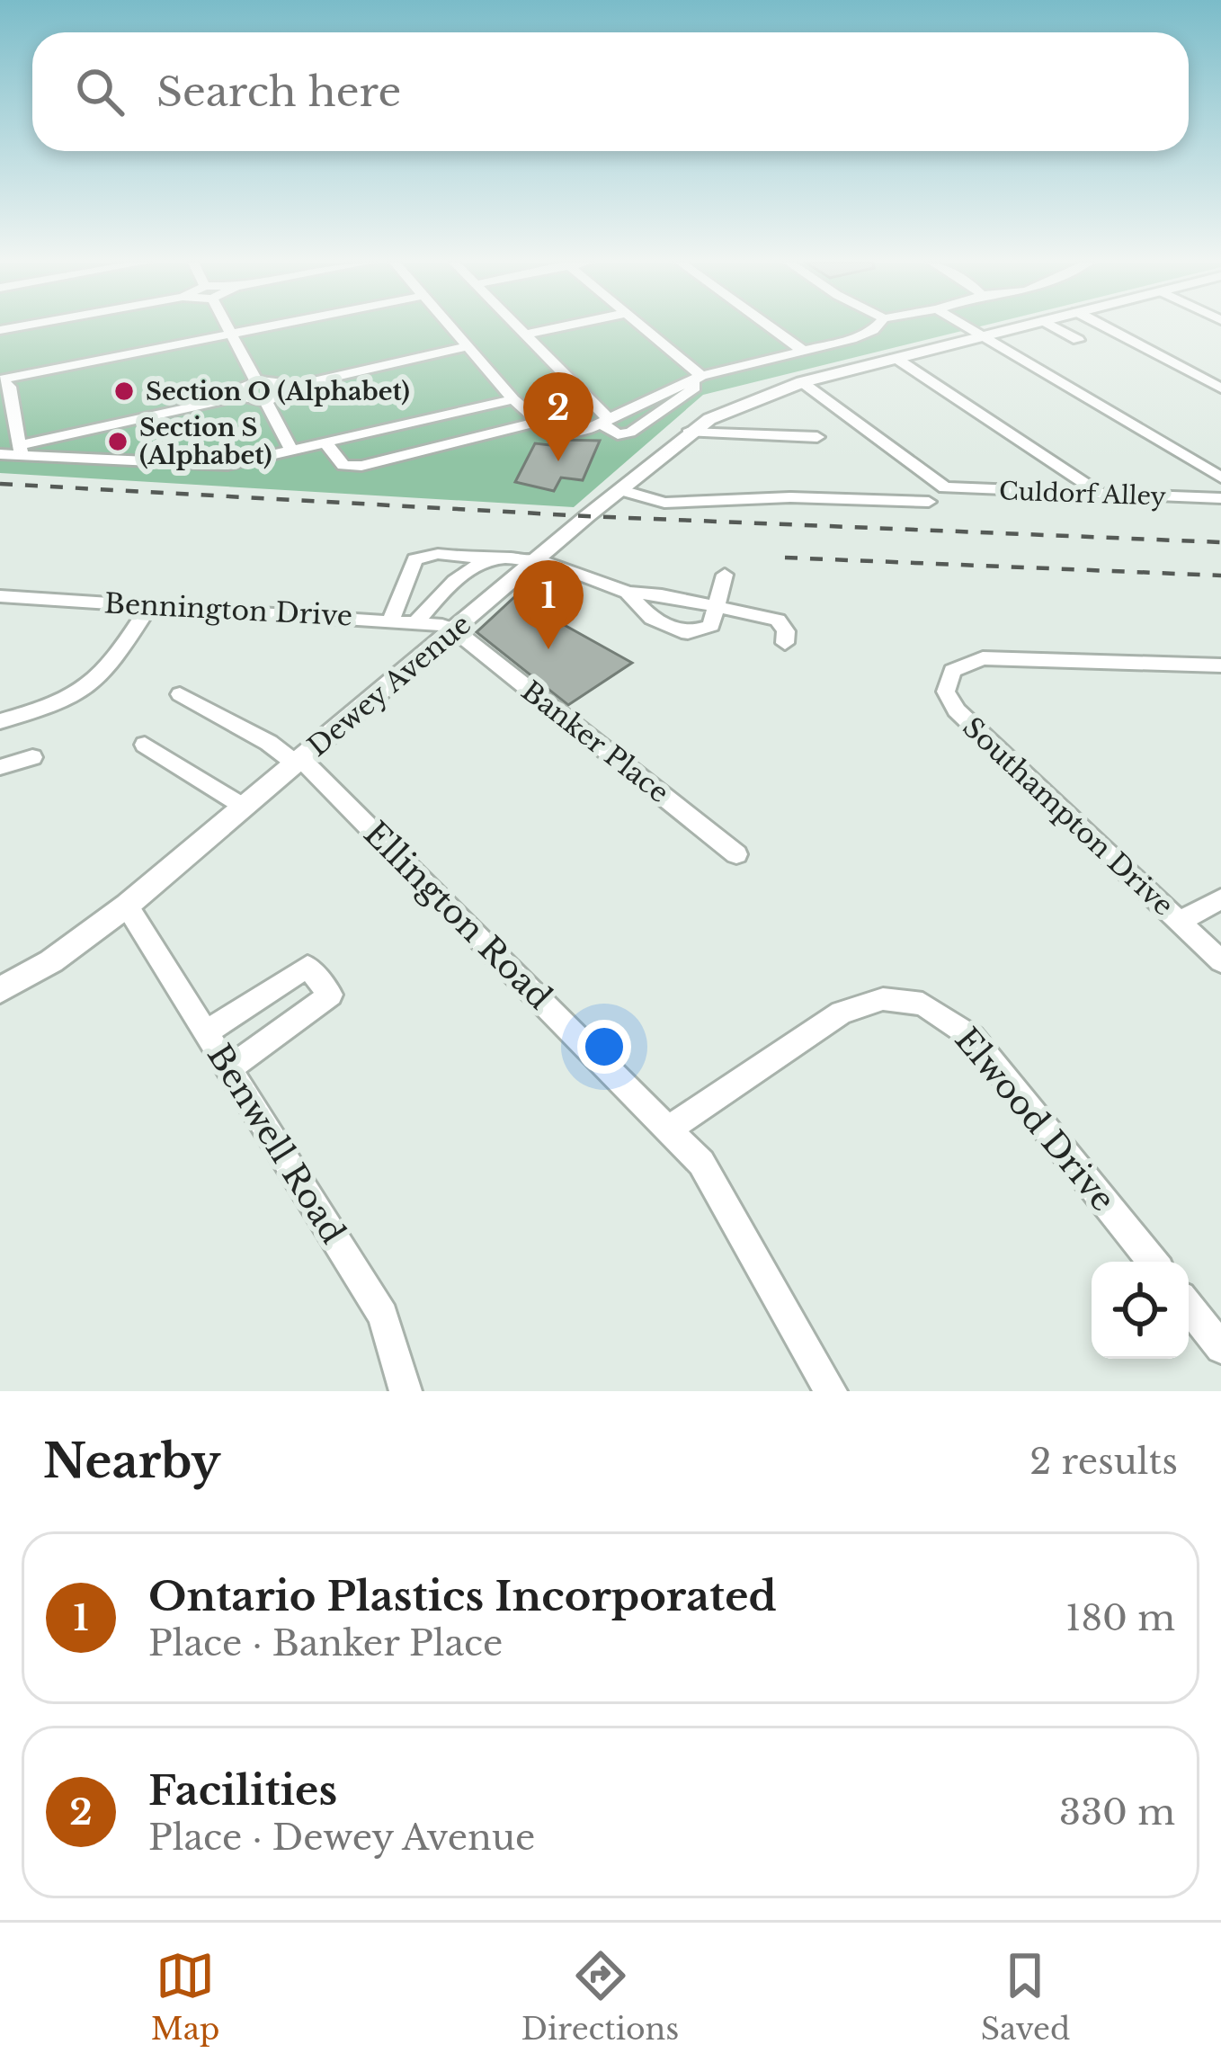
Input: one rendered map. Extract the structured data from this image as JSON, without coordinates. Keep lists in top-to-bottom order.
{
  "streets": {
    "main road": ["Dewey Avenue"],
    "street": [
      "Culdorf Alley",
      "Bennington Drive",
      "Banker Place",
      "Southampton Drive",
      "Ellington Road",
      "Elwood Drive",
      "Benwell Road"
    ]
  },
  "crossings": [
    ["Culdorf Alley", "Dewey Avenue"],
    ["Bennington Drive", "Dewey Avenue"],
    ["Bennington Drive", "Banker Place"],
    ["Dewey Avenue", "Banker Place"],
    ["Dewey Avenue", "Ellington Road"],
    ["Dewey Avenue", "Benwell Road"],
    ["Ellington Road", "Elwood Drive"]
  ],
  "places": ["Section O (Alphabet)", "Section S (Alphabet)"],
  "page": {
    "search": "Search here",
    "pins": ["2", "1"],
    "heading": ["Nearby", "2 results"],
    "list": [
      {
        "mark": "1",
        "name": "Ontario Plastics Incorporated",
        "note": "Place · Banker Place",
        "value": "180 m"
      },
      {
        "mark": "2",
        "name": "Facilities",
        "note": "Place · Dewey Avenue",
        "value": "330 m"
      }
    ],
    "nav": ["Map", "Directions", "Saved"]
  }
}
